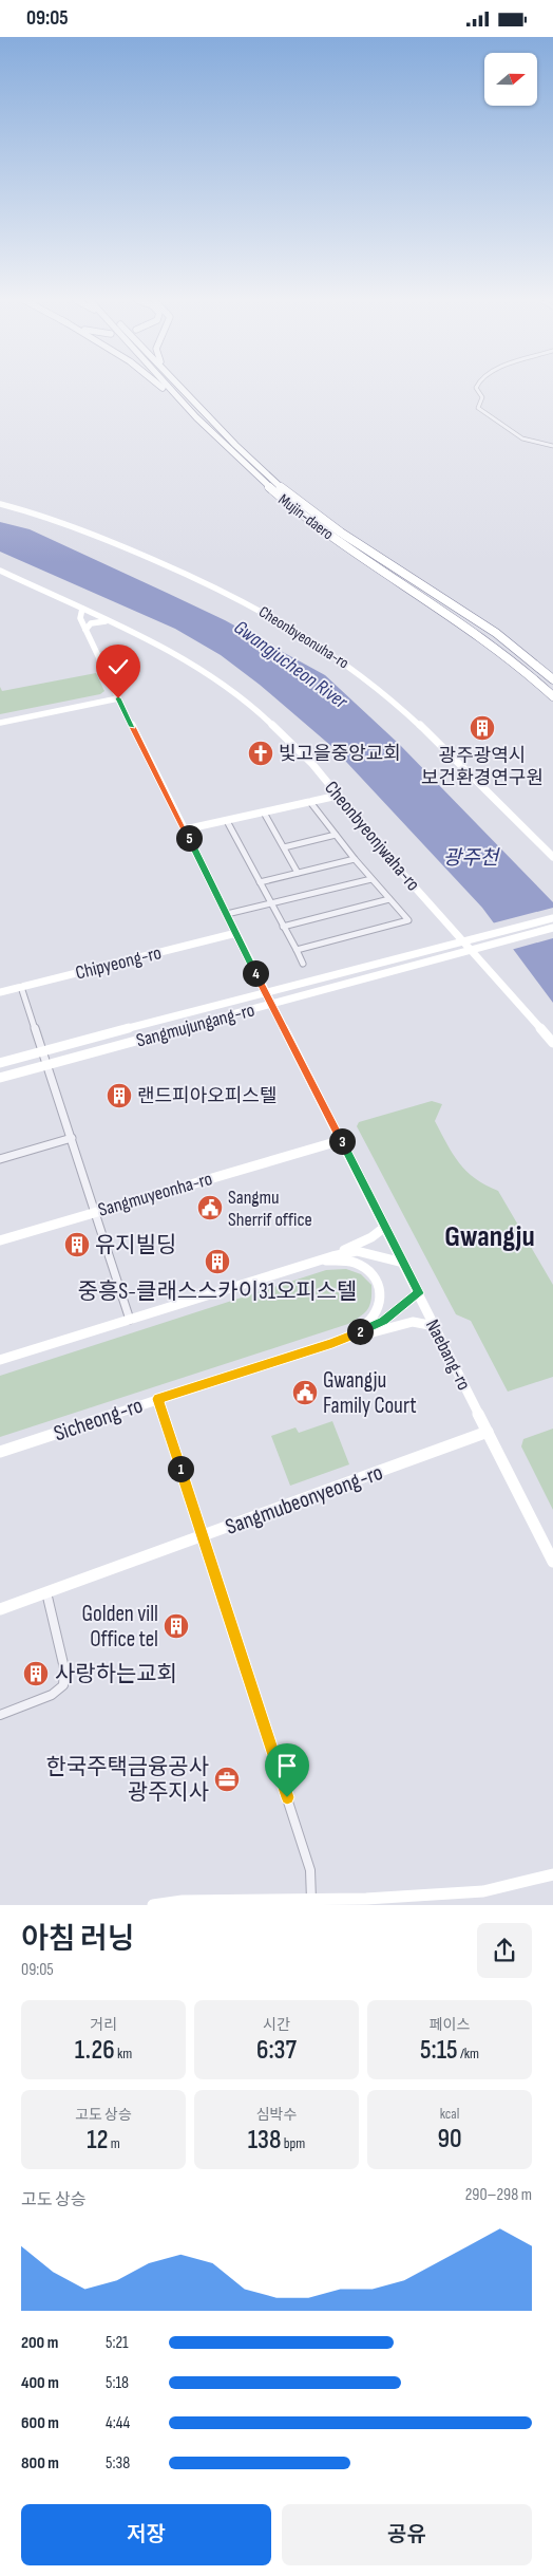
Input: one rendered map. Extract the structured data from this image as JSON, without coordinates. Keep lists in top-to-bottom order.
{
  "streets": {
    "highway": ["Mujin-daero"],
    "street": [
      "Cheonbyeonuha-ro",
      "Cheonbyeonjwaha-ro",
      "Chipyeong-ro",
      "Sangmujungang-ro",
      "Sangmuyeonha-ro",
      "Naebang-ro",
      "Sicheong-ro",
      "Sangmubeonyeong-ro"
    ]
  },
  "crossings": [
    ["Cheonbyeonjwaha-ro", "Sangmujungang-ro"],
    ["Cheonbyeonjwaha-ro", "Naebang-ro"],
    ["Chipyeong-ro", "Naebang-ro"],
    ["Sangmujungang-ro", "Naebang-ro"],
    ["Sangmuyeonha-ro", "Naebang-ro"],
    ["Naebang-ro", "Sicheong-ro"],
    ["Naebang-ro", "Sangmubeonyeong-ro"]
  ],
  "districts": ["Gwangju"],
  "water": ["Gwangjucheon River", "광주천"],
  "places": {
    "building": [
      "광주광역시 보건환경연구원",
      "랜드피아오피스텔",
      "유지빌딩",
      "중흥S-클래스스카이31오피스텔",
      "Golden vill Office tel",
      "사랑하는교회"
    ],
    "church": ["빛고을중앙교회"],
    "public building": ["Sangmu Sherrif office", "Gwangju Family Court"],
    "office": ["한국주택금융공사 광주지사"]
  },
  "north": "right",
  "page": {
    "status": "09:05",
    "pins": [
      "5",
      "4",
      "3",
      "2",
      "1"
    ],
    "heading": ["아침 러닝", "09:05"],
    "stats": [
      ["거리", "1.26 km"],
      ["시간", "6:37"],
      ["페이스", "5:15 /km"],
      ["고도 상승", "12 m"],
      ["심박수", "138 bpm"],
      ["kcal", "90"]
    ],
    "chart": ["고도 상승", "290–298 m"],
    "list": [
      {
        "name": "200 m",
        "note": "5:21"
      },
      {
        "name": "400 m",
        "note": "5:18"
      },
      {
        "name": "600 m",
        "note": "4:44"
      },
      {
        "name": "800 m",
        "note": "5:38"
      }
    ],
    "buttons": ["저장", "공유"]
  }
}
